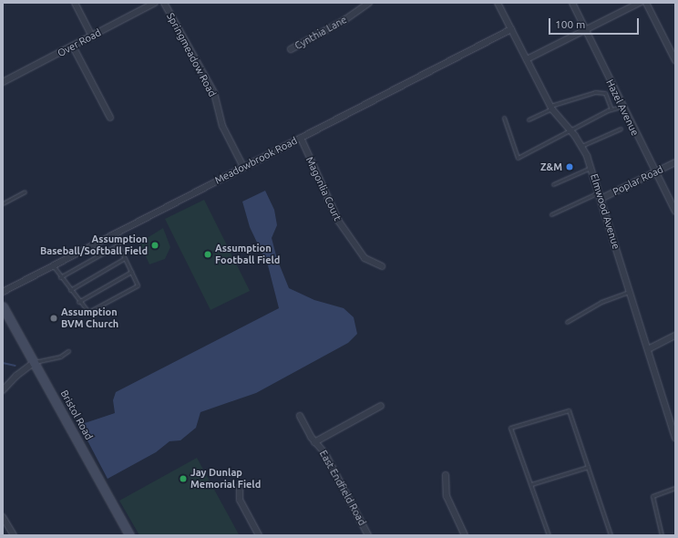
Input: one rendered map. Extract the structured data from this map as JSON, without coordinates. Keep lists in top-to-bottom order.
{
  "streets": {
    "main road": ["Bristol Road"],
    "street": [
      "Cynthia Lane",
      "Over Road",
      "Springmeadow Road",
      "Hazel Avenue",
      "Meadowbrook Road",
      "Poplar Road",
      "Magonlia Court",
      "Elmwood Avenue",
      "East Endfield Road"
    ]
  },
  "crossings": [
    ["Springmeadow Road", "Meadowbrook Road"],
    ["Hazel Avenue", "Poplar Road"],
    ["Meadowbrook Road", "Magonlia Court"],
    ["Meadowbrook Road", "Elmwood Avenue"],
    ["Poplar Road", "Elmwood Avenue"]
  ],
  "places": [
    "Z&M",
    "Assumption Baseball/Softball Field",
    "Assumption Football Field",
    "Assumption BVM Church",
    "Jay Dunlap Memorial Field"
  ],
  "scale_bar": "100 m"
}
